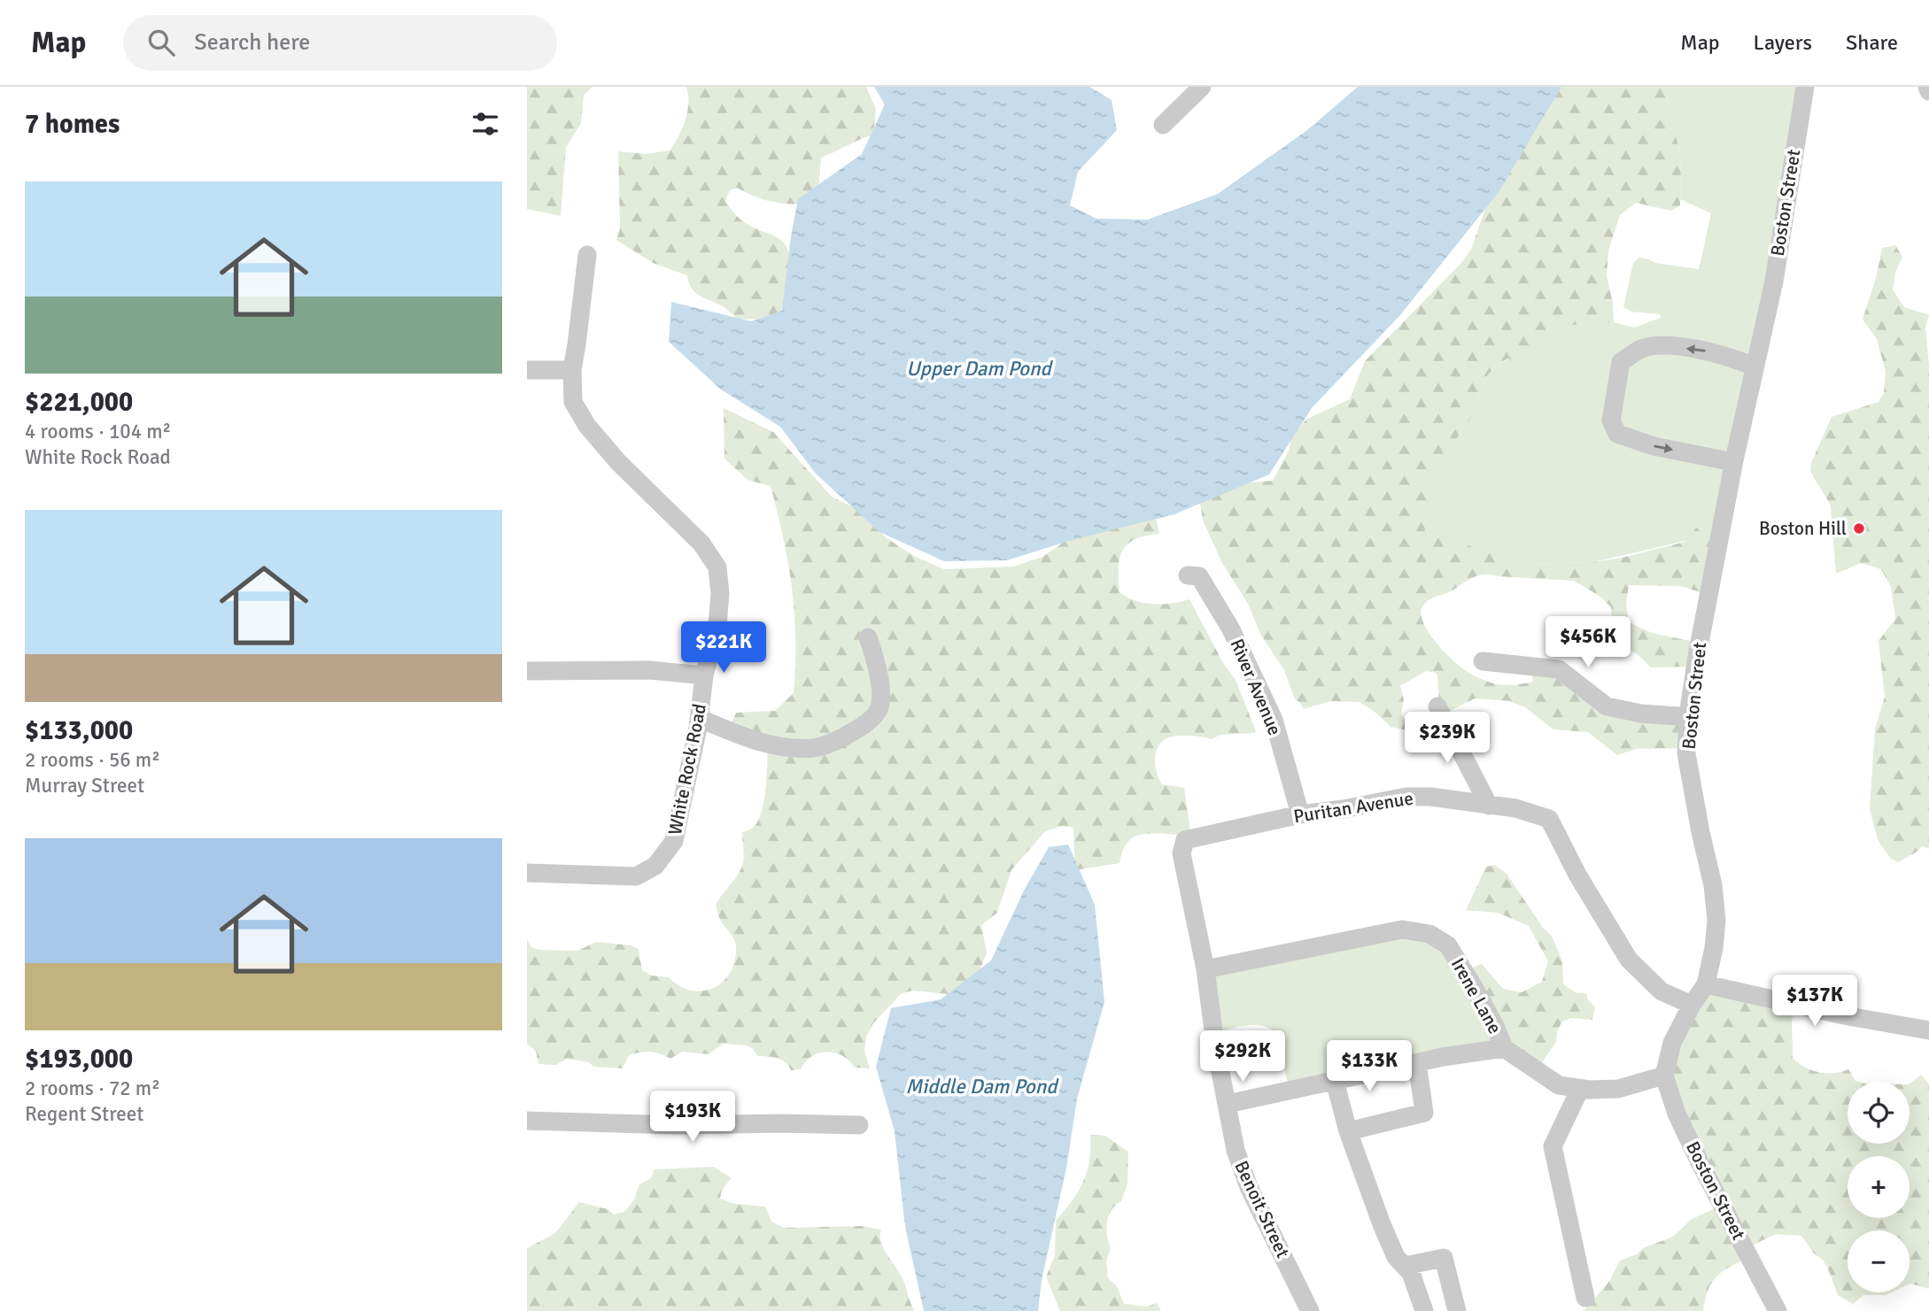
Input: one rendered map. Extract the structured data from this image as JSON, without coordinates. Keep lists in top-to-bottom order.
{
  "streets": {
    "street": [
      "Boston Street",
      "River Avenue",
      "White Rock Road",
      "Puritan Avenue",
      "Irene Lane",
      "Benoit Street"
    ]
  },
  "crossings": [
    ["Boston Street", "Puritan Avenue"],
    ["Boston Street", "Irene Lane"],
    ["River Avenue", "Puritan Avenue"],
    ["Puritan Avenue", "Benoit Street"],
    ["Irene Lane", "Benoit Street"]
  ],
  "water": ["Upper Dam Pond", "Middle Dam Pond"],
  "places": ["Boston Hill"],
  "page": {
    "header": "Map",
    "search": "Search here",
    "nav": ["Map", "Layers", "Share"],
    "heading": "7 homes",
    "list": [
      {
        "name": "$221,000",
        "note": "4 rooms · 104 m² · White Rock Road"
      },
      {
        "name": "$133,000",
        "note": "2 rooms · 56 m² · Murray Street"
      },
      {
        "name": "$193,000",
        "note": "2 rooms · 72 m² · Regent Street"
      }
    ],
    "price": [
      "$456K",
      "$221K",
      "$239K",
      "$137K",
      "$292K",
      "$133K",
      "$193K"
    ],
    "map_buttons": ["+", "−"]
  }
}
